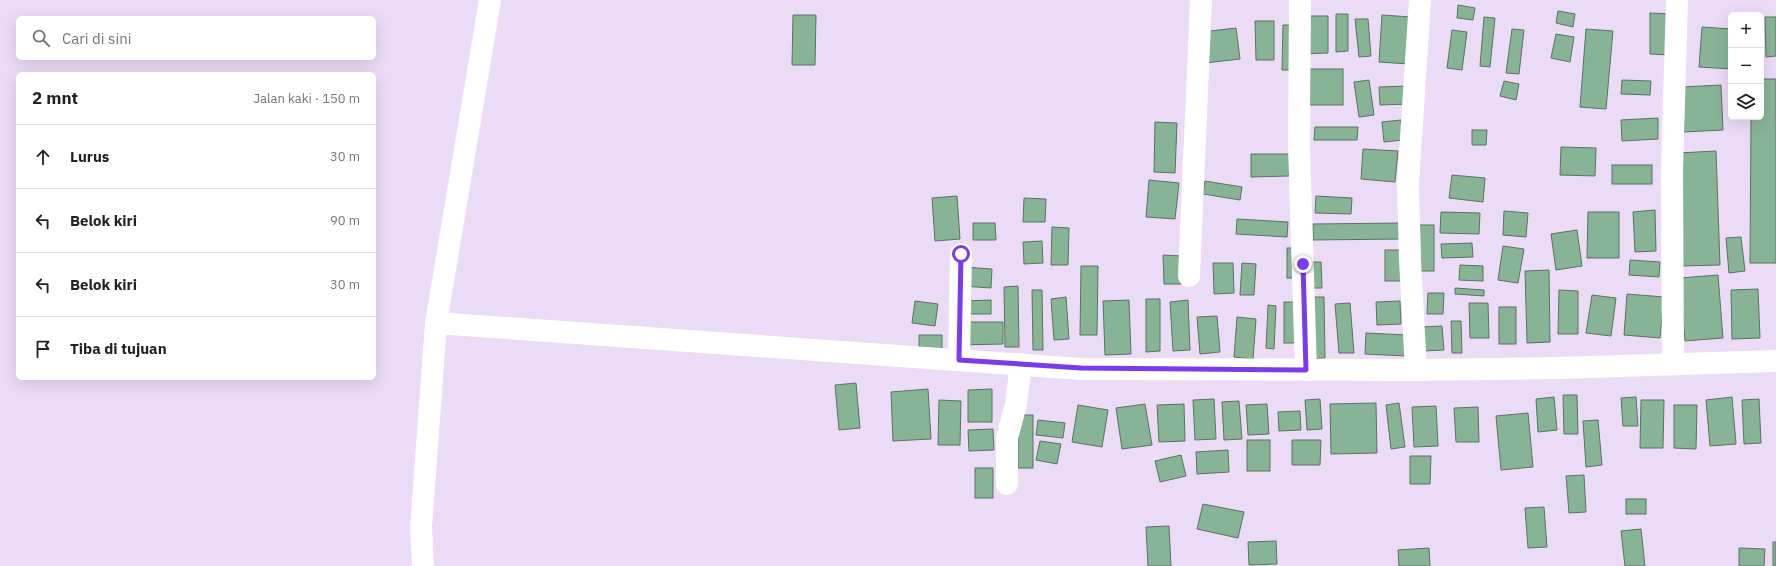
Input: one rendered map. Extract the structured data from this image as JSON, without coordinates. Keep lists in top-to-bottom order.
{
  "page": {
    "map_buttons": ["+", "−"],
    "search": "Cari di sini",
    "heading": ["2 mnt", "Jalan kaki · 150 m"],
    "list": [
      ["Lurus", "30 m"],
      ["Belok kiri", "90 m"],
      ["Belok kiri", "30 m"],
      "Tiba di tujuan"
    ]
  }
}
